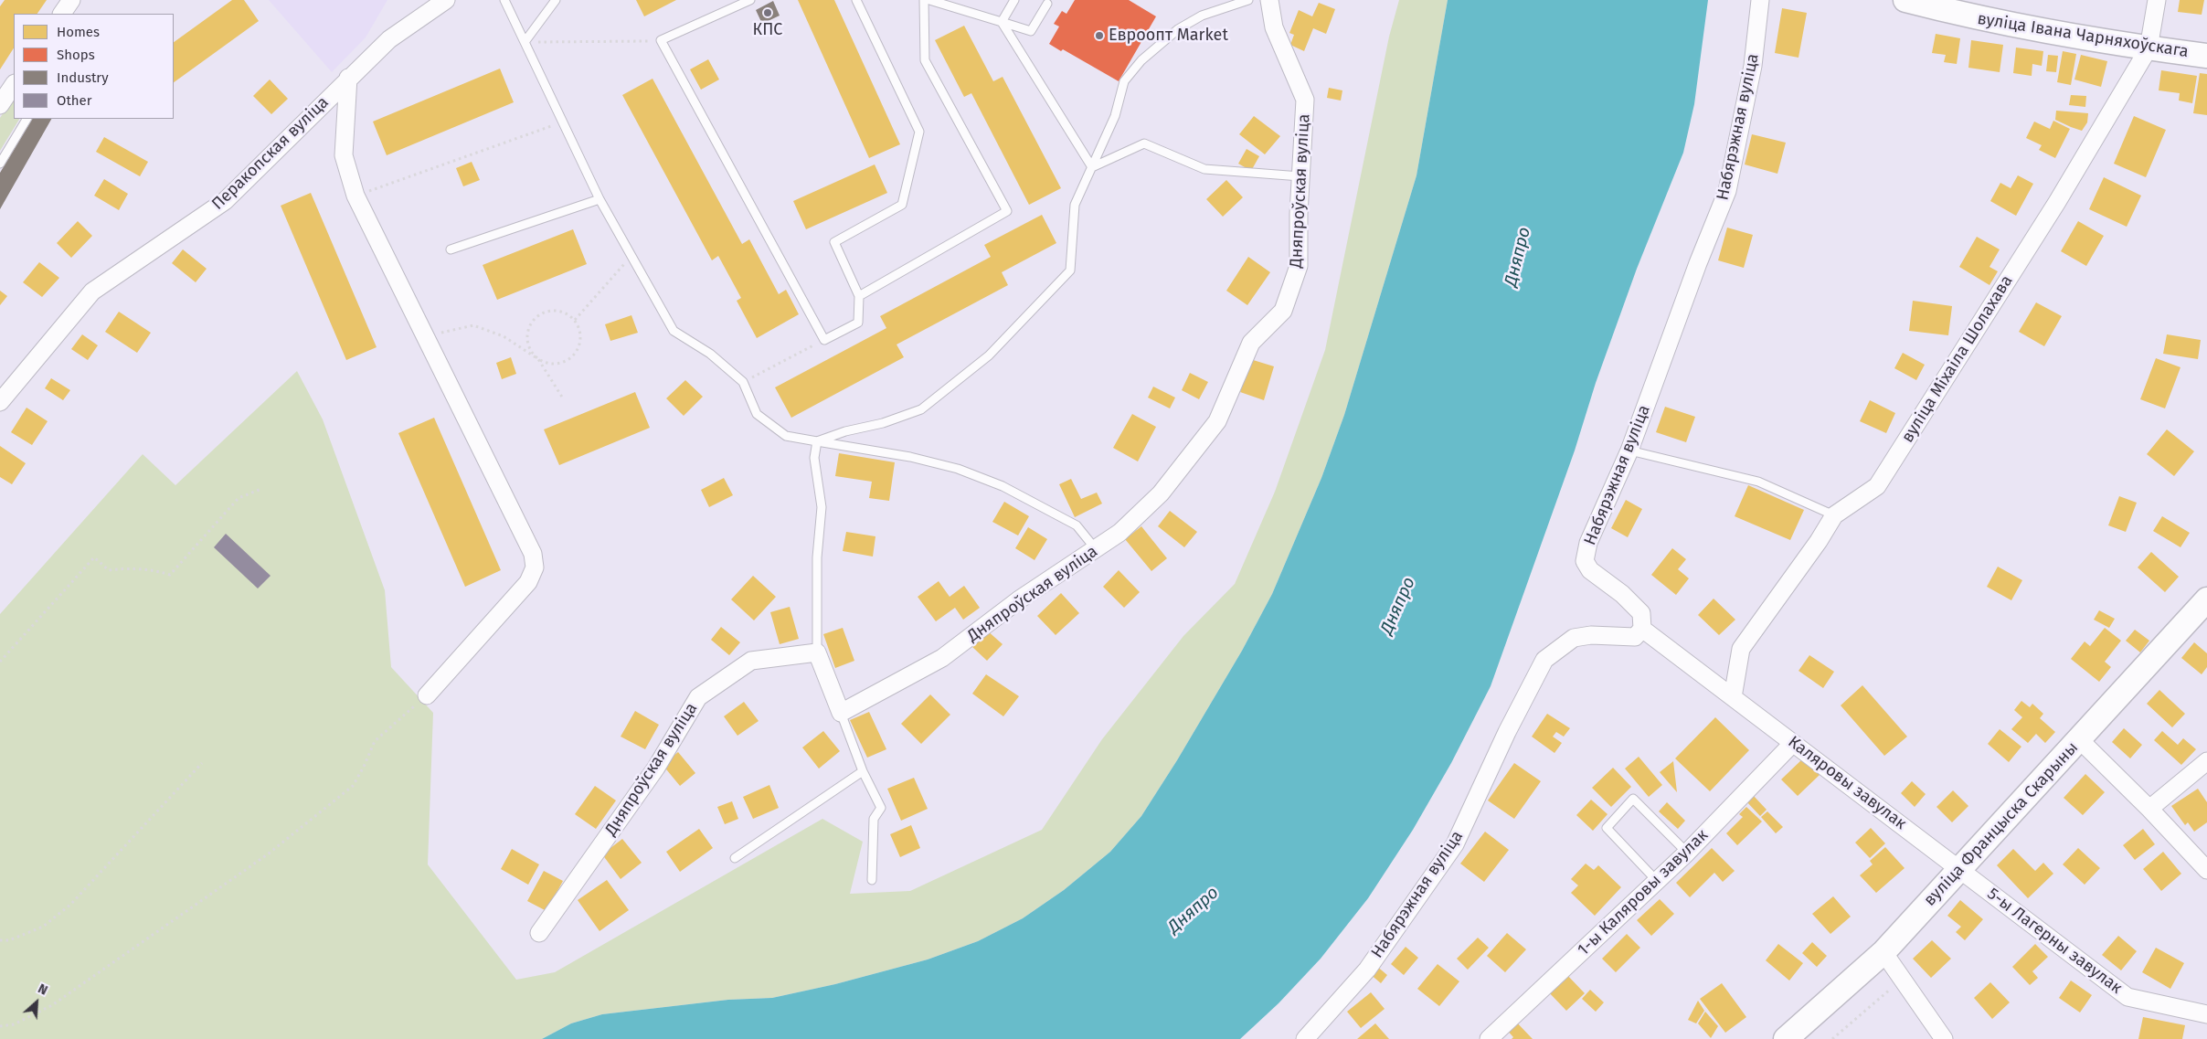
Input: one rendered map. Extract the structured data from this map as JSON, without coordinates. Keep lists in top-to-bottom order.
{
  "streets": {
    "main road": ["вуліца Івана Чарняхоўскага", "вуліца Францыска Скарыны"],
    "street": [
      "Набярэжная вуліца",
      "Перакопская вуліца",
      "Дняпроўская вуліца",
      "вуліца Міхаіла Шолахава",
      "Каляровы завулак",
      "1-ы Каляровы завулак",
      "5-ы Лагерны завулак"
    ]
  },
  "crossings": [
    ["вуліца Івана Чарняхоўскага", "вуліца Міхаіла Шолахава"],
    ["Набярэжная вуліца", "Каляровы завулак"],
    ["вуліца Міхаіла Шолахава", "Каляровы завулак"],
    ["Каляровы завулак", "вуліца Францыска Скарыны"],
    ["Каляровы завулак", "1-ы Каляровы завулак"],
    ["Каляровы завулак", "5-ы Лагерны завулак"],
    ["вуліца Францыска Скарыны", "5-ы Лагерны завулак"]
  ],
  "water": ["Дняпро"],
  "places": ["КПС", "Евроопт Market"],
  "legend": [
    "Homes",
    "Shops",
    "Industry",
    "Other"
  ],
  "north": "top right"
}
